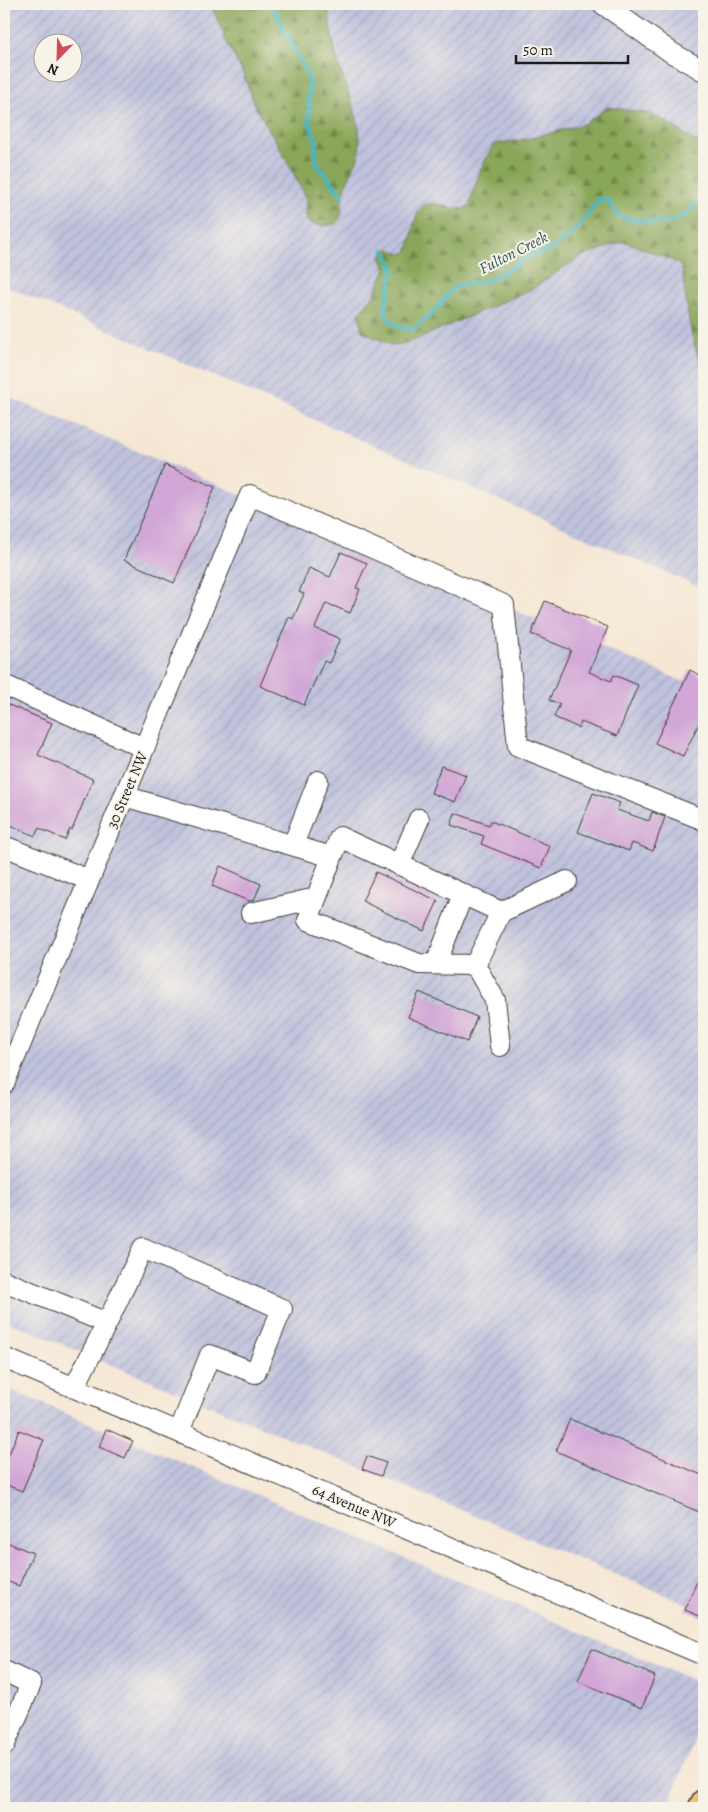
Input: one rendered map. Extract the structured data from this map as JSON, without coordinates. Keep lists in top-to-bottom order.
{
  "streets": {
    "street": ["30 Street NW", "64 Avenue NW"]
  },
  "water": ["Fulton Creek"],
  "scale_bar": "50 m",
  "north": "bottom left"
}
